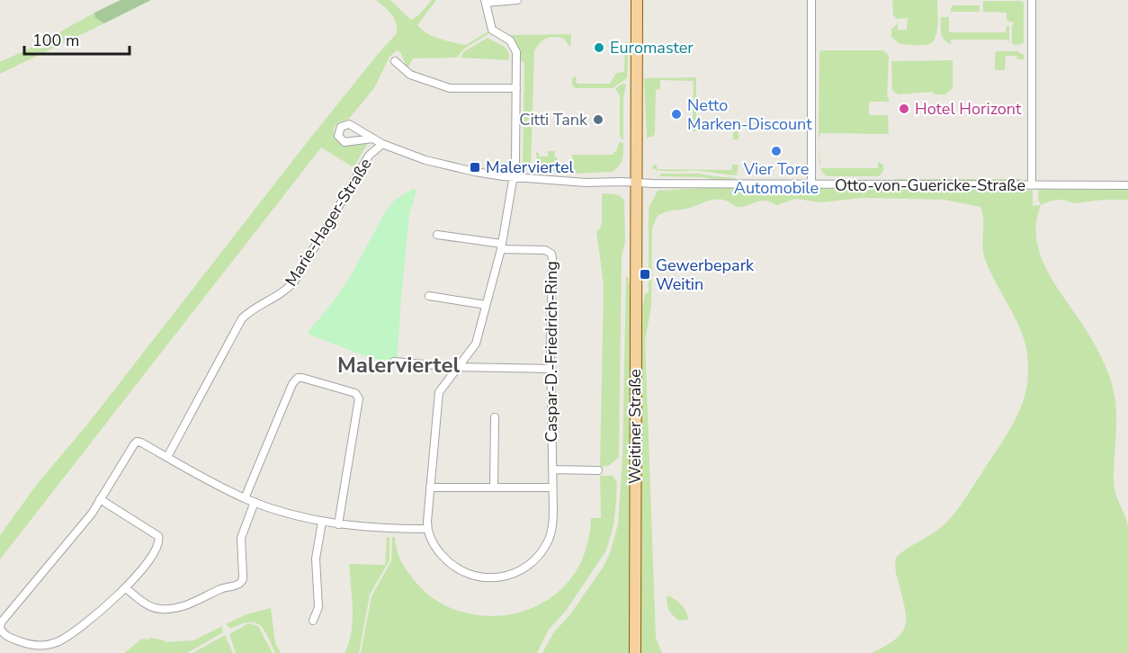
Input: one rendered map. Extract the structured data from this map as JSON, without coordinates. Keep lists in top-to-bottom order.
{
  "streets": {
    "main road": ["Weitiner Straße"],
    "street": ["Otto-von-Guericke-Straße", "Marie-Hager-Straße", "Caspar-D.-Friedrich-Ring"]
  },
  "crossings": [
    ["Otto-von-Guericke-Straße", "Marie-Hager-Straße"],
    ["Otto-von-Guericke-Straße", "Weitiner Straße"]
  ],
  "districts": ["Malerviertel"],
  "places": {
    "other": [
      "Euromaster",
      "Hotel Horizont",
      "Netto Marken-Discount",
      "Citti Tank",
      "Vier Tore Automobile"
    ],
    "transit": ["Malerviertel", "Gewerbepark Weitin"]
  },
  "scale_bar": "100 m"
}
